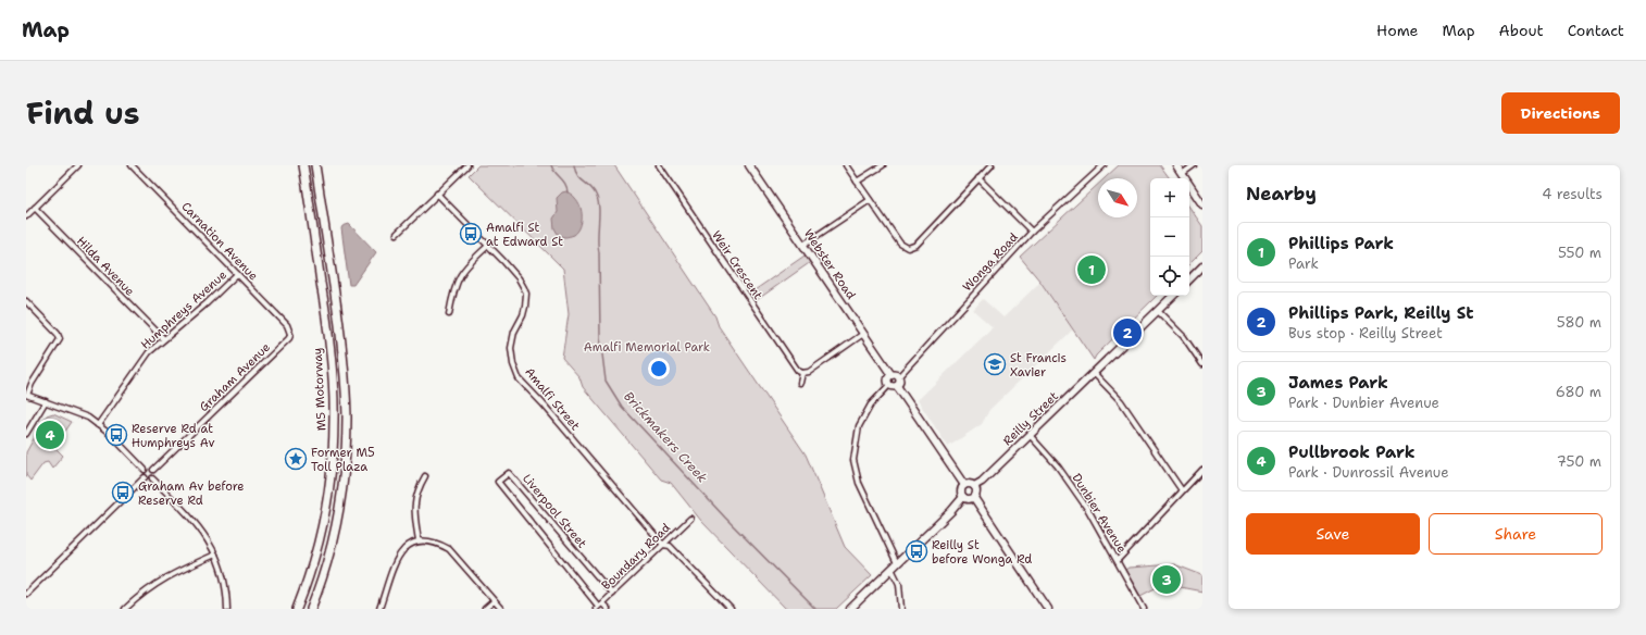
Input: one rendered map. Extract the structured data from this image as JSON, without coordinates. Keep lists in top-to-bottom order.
{
  "streets": {
    "highway": ["M5 Motorway"],
    "street": [
      "Carnation Avenue",
      "Wonga Road",
      "Webster Road",
      "Weir Crescent",
      "Hilda Avenue",
      "Humphreys Avenue",
      "Graham Avenue",
      "Amalfi Street",
      "Reilly Street",
      "Liverpool Street",
      "Dunbier Avenue",
      "Boundary Road"
    ]
  },
  "crossings": [
    ["Carnation Avenue", "Humphreys Avenue"],
    ["Carnation Avenue", "Graham Avenue"],
    ["Wonga Road", "Webster Road"],
    ["Hilda Avenue", "Humphreys Avenue"],
    ["Amalfi Street", "Boundary Road"],
    ["Reilly Street", "Dunbier Avenue"],
    ["Liverpool Street", "Boundary Road"]
  ],
  "water": ["Brickmakers Creek"],
  "parks": ["Amalfi Memorial Park"],
  "places": {
    "bus stop": [
      "Amalfi St at Edward St",
      "Reserve Rd at Humphreys Av",
      "Graham Av before Reserve Rd",
      "Reilly St before Wonga Rd"
    ],
    "school or university": ["St Francis Xavier"],
    "place": ["Former M5 Toll Plaza"]
  },
  "north": "bottom right",
  "page": {
    "header": "Map",
    "nav": [
      "Home",
      "Map",
      "About",
      "Contact"
    ],
    "title": "Find us",
    "buttons": [
      "Directions",
      ["Save", "Share"]
    ],
    "heading": ["Nearby", "4 results"],
    "map_buttons": ["+", "−"],
    "list": [
      {
        "mark": "1",
        "name": "Phillips Park",
        "note": "Park",
        "value": "550 m"
      },
      {
        "mark": "2",
        "name": "Phillips Park, Reilly St",
        "note": "Bus stop · Reilly Street",
        "value": "580 m"
      },
      {
        "mark": "3",
        "name": "James Park",
        "note": "Park · Dunbier Avenue",
        "value": "680 m"
      },
      {
        "mark": "4",
        "name": "Pullbrook Park",
        "note": "Park · Dunrossil Avenue",
        "value": "750 m"
      }
    ],
    "pins": [
      "1",
      "2",
      "4",
      "3"
    ]
  }
}
